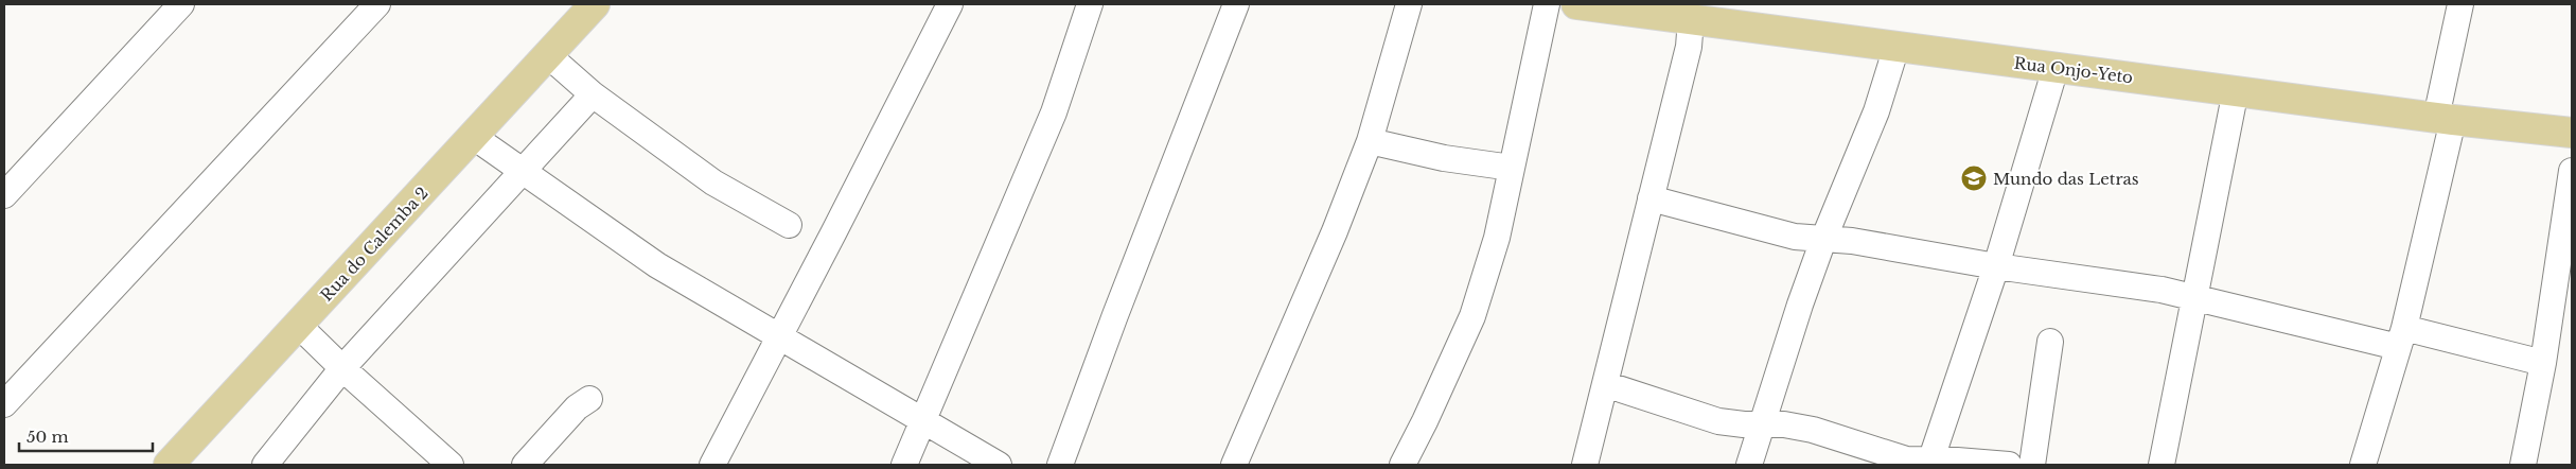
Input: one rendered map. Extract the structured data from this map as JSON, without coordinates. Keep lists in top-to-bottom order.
{
  "streets": {
    "main road": ["Rua Onjo-Yeto", "Rua do Calemba 2"]
  },
  "places": {
    "school or university": ["Mundo das Letras"]
  },
  "scale_bar": "50 m"
}
